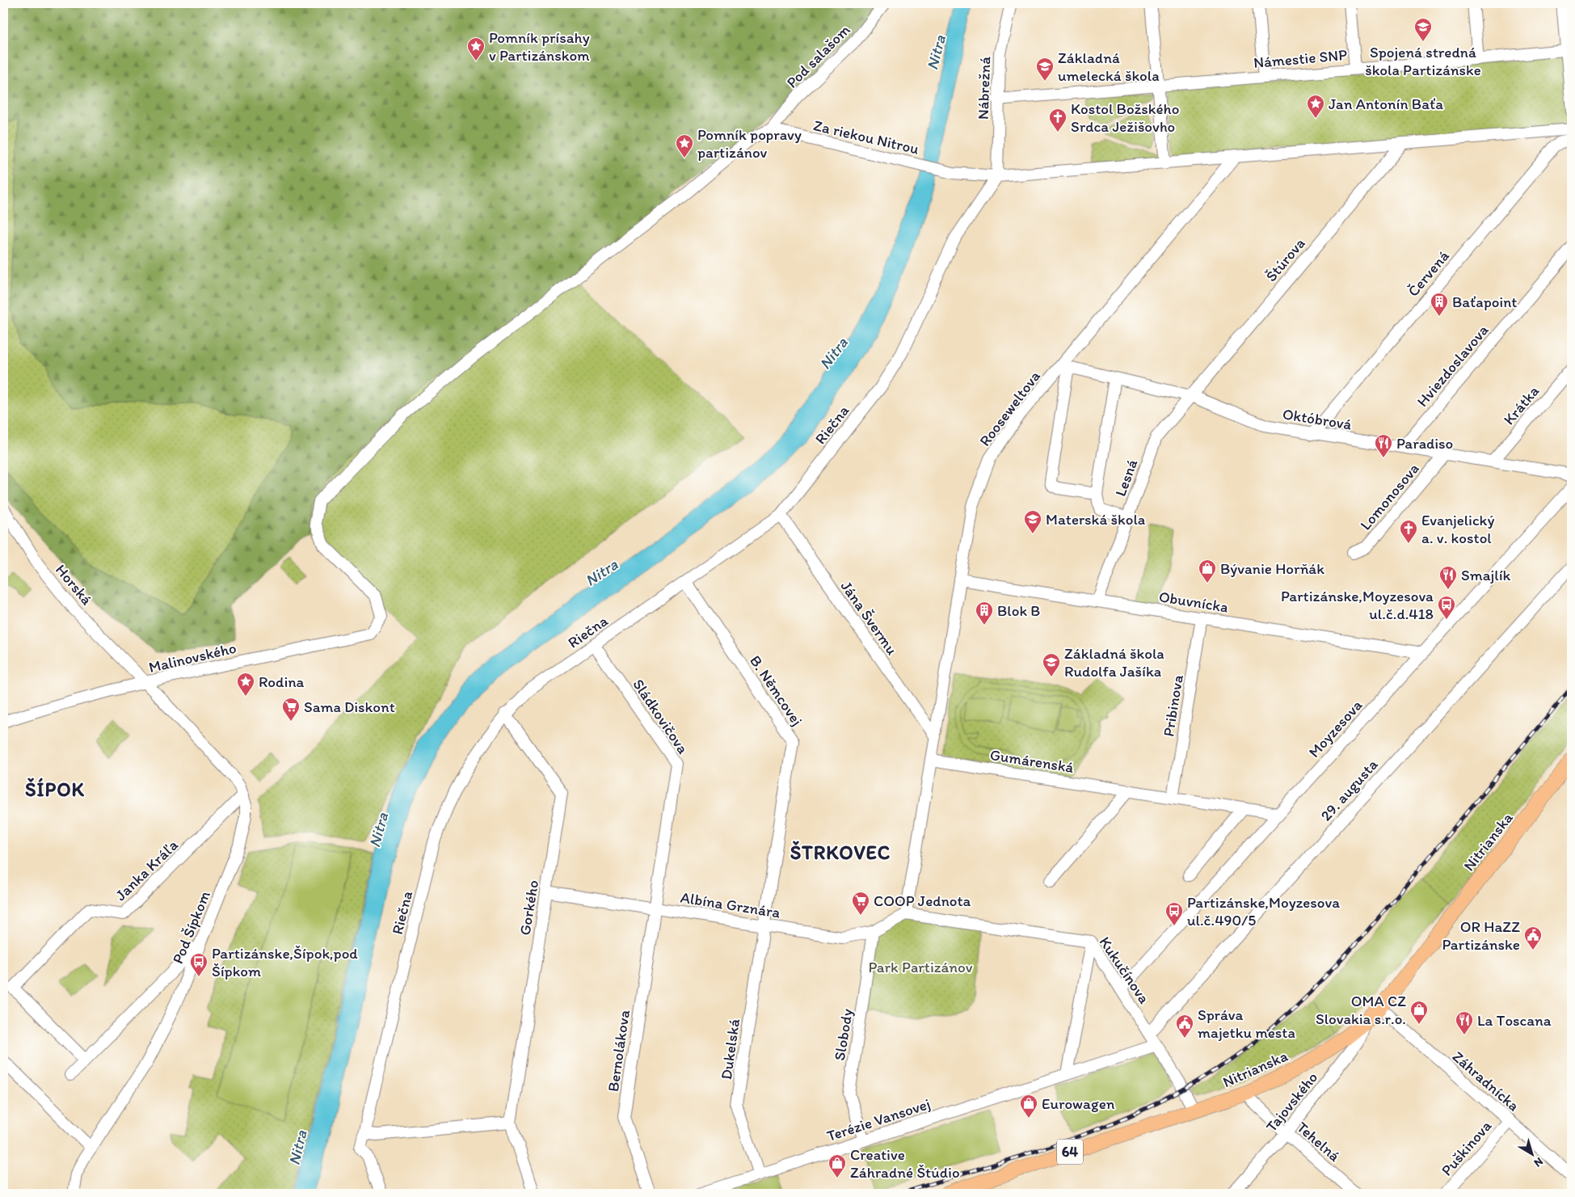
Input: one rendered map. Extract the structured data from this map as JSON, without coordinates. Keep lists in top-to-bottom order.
{
  "streets": {
    "main road": ["Nitrianska", "64"],
    "street": [
      "Pod salašom",
      "Námestie SNP",
      "Nábrežná",
      "Za riekou Nitrou",
      "Štúrova",
      "Červená",
      "Hviezdoslavova",
      "Krátka",
      "Rooseweltova",
      "Októbrová",
      "Riečna",
      "Lesná",
      "Lomonosova",
      "Horská",
      "Obuvnícka",
      "Jána Švermu",
      "Malinovského",
      "B. Němcovej",
      "Pribinova",
      "Sládkovičova",
      "Moyzesova",
      "Gumárenská",
      "29. augusta",
      "Janka Kráľa",
      "Albína Grznára",
      "Gorkého",
      "Pod Šípkom",
      "Kukučínova",
      "Slobody",
      "Dukelská",
      "Bernolákova",
      "Záhradnícka",
      "Tajovského",
      "Terézie Vansovej",
      "Tehelná",
      "Puškinova"
    ]
  },
  "crossings": [
    ["Pod salašom", "Za riekou Nitrou"],
    ["Pod salašom", "Malinovského"],
    ["Námestie SNP", "Nábrežná"],
    ["Nábrežná", "Za riekou Nitrou"],
    ["Nábrežná", "Riečna"],
    ["Za riekou Nitrou", "Riečna"],
    ["Za riekou Nitrou", "Malinovského"],
    ["Štúrova", "Októbrová"],
    ["Štúrova", "Lesná"],
    ["Červená", "Októbrová"],
    ["Hviezdoslavova", "Októbrová"],
    ["Krátka", "Októbrová"],
    ["Rooseweltova", "Októbrová"],
    ["Rooseweltova", "Obuvnícka"],
    ["Rooseweltova", "Jána Švermu"],
    ["Rooseweltova", "Gumárenská"],
    ["Rooseweltova", "Albína Grznára"],
    ["Rooseweltova", "Kukučínova"],
    ["Októbrová", "Lesná"],
    ["Októbrová", "Lomonosova"],
    ["Riečna", "Jána Švermu"],
    ["Riečna", "B. Němcovej"],
    ["Riečna", "Sládkovičova"],
    ["Riečna", "Gorkého"],
    ["Lesná", "Obuvnícka"],
    ["Horská", "Malinovského"],
    ["Horská", "Pod Šípkom"],
    ["Obuvnícka", "Pribinova"],
    ["Obuvnícka", "Moyzesova"],
    ["Malinovského", "Pod Šípkom"],
    ["B. Němcovej", "Albína Grznára"],
    ["B. Němcovej", "Dukelská"],
    ["Pribinova", "Gumárenská"],
    ["Sládkovičova", "Albína Grznára"],
    ["Sládkovičova", "Bernolákova"],
    ["Moyzesova", "Gumárenská"],
    ["Moyzesova", "Kukučínova"],
    ["29. augusta", "Kukučínova"],
    ["Nitrianska", "Kukučínova"],
    ["Nitrianska", "Záhradnícka"],
    ["Nitrianska", "Tajovského"],
    ["Nitrianska", "Tehelná"],
    ["Janka Kráľa", "Pod Šípkom"],
    ["Albína Grznára", "Gorkého"],
    ["Albína Grznára", "Kukučínova"],
    ["Albína Grznára", "Slobody"],
    ["Albína Grznára", "Dukelská"],
    ["Albína Grznára", "Bernolákova"],
    ["Kukučínova", "Terézie Vansovej"],
    ["Slobody", "Terézie Vansovej"],
    ["Dukelská", "Terézie Vansovej"],
    ["Záhradnícka", "Puškinova"],
    ["Tajovského", "Tehelná"]
  ],
  "districts": ["ŠÍPOK", "ŠTRKOVEC"],
  "water": ["Nitra"],
  "parks": ["Park Partizánov"],
  "places": {
    "school or university": [
      "Spojená stredná škola Partizánske",
      "Základná umelecká škola",
      "Materská škola",
      "Základná škola Rudolfa Jašíka"
    ],
    "place": [
      "Pomník prísahy v Partizánskom",
      "Jan Antonín Baťa",
      "Pomník popravy partizánov",
      "Rodina"
    ],
    "church": ["Kostol Božského Srdca Ježišovho", "Evanjelický a. v. kostol"],
    "building": ["Baťapoint", "Blok B"],
    "restaurant": ["Paradiso", "Smajlík", "La Toscana"],
    "shop": [
      "Bývanie Horňák",
      "OMA CZ Slovakia s.r.o.",
      "Eurowagen",
      "Creative Záhradné Štúdio"
    ],
    "bus stop": ["Partizánske,Moyzesova ul.č.d.418", "Partizánske,Moyzesova ul.č.490/5", "Partizánske,Šípok,pod Šípkom"],
    "supermarket": ["Sama Diskont", "COOP Jednota"],
    "public building": ["OR HaZZ Partizánske", "Správa majetku mesta"]
  },
  "north": "bottom right"
}
